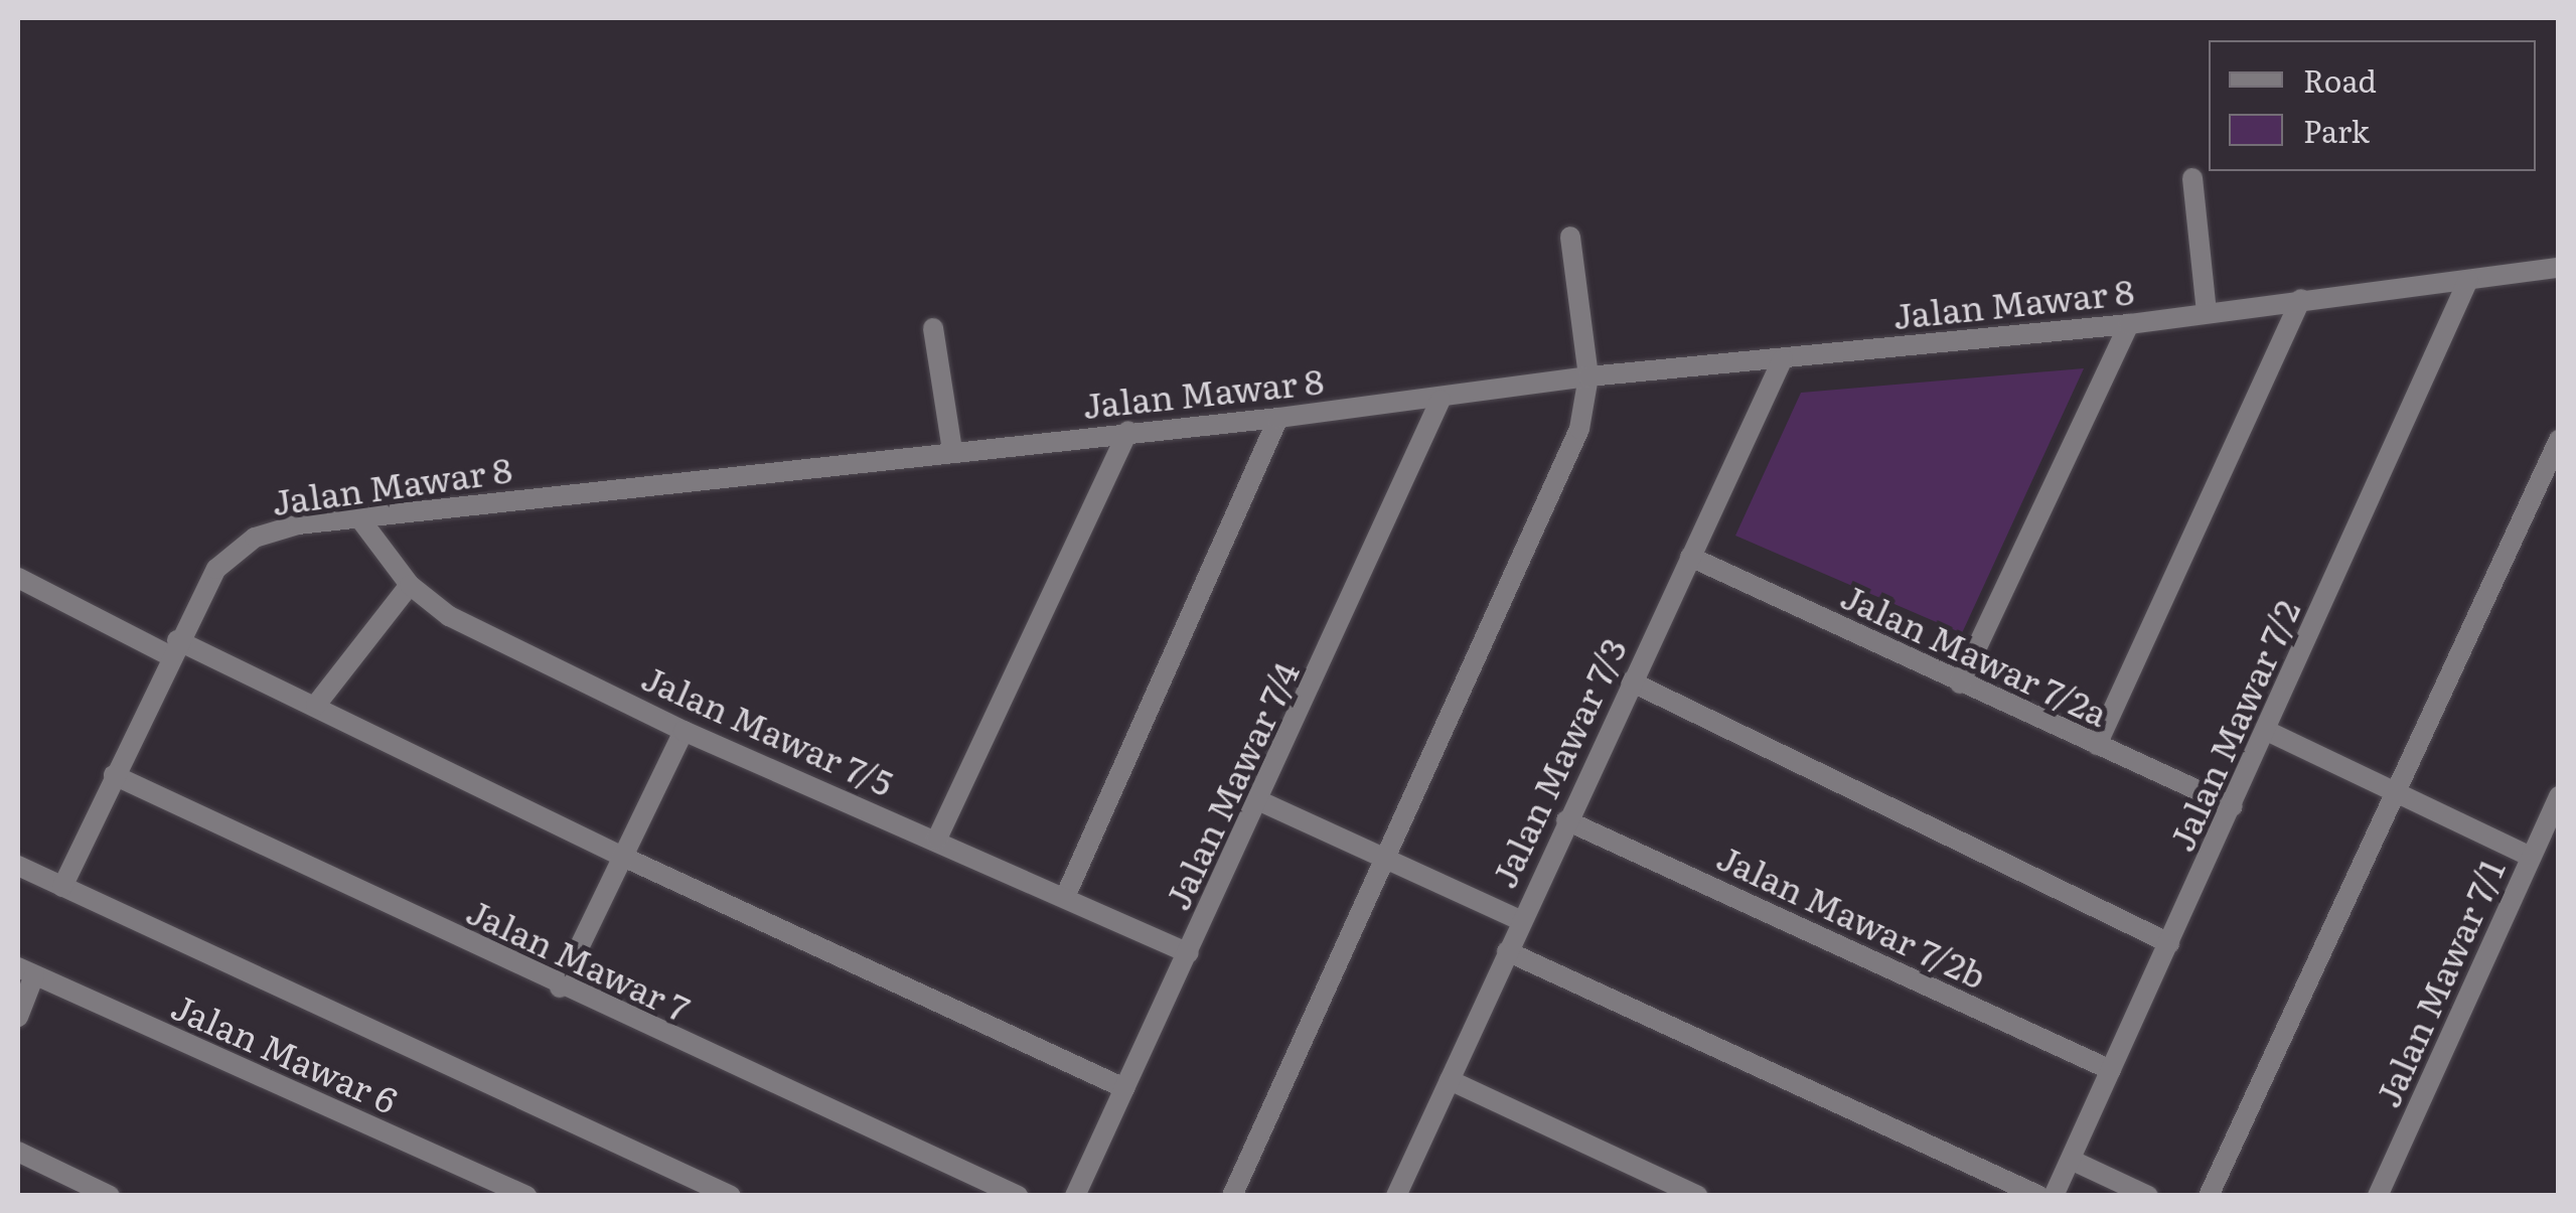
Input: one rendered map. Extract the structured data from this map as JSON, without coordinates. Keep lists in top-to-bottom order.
{
  "streets": {
    "street": [
      "Jalan Mawar 8",
      "Jalan Mawar 7/2a",
      "Jalan Mawar 7/2",
      "Jalan Mawar 7/5",
      "Jalan Mawar 7/3",
      "Jalan Mawar 7/4",
      "Jalan Mawar 7/2b",
      "Jalan Mawar 7",
      "Jalan Mawar 7/1",
      "Jalan Mawar 6"
    ]
  },
  "crossings": [
    ["Jalan Mawar 8", "Jalan Mawar 7/2"],
    ["Jalan Mawar 8", "Jalan Mawar 7/5"],
    ["Jalan Mawar 8", "Jalan Mawar 7/3"],
    ["Jalan Mawar 8", "Jalan Mawar 7/4"],
    ["Jalan Mawar 8", "Jalan Mawar 7"],
    ["Jalan Mawar 7/2a", "Jalan Mawar 7/2"],
    ["Jalan Mawar 7/2a", "Jalan Mawar 7/3"],
    ["Jalan Mawar 7/2", "Jalan Mawar 7/2b"],
    ["Jalan Mawar 7/5", "Jalan Mawar 7/4"],
    ["Jalan Mawar 7/3", "Jalan Mawar 7/2b"]
  ],
  "legend": ["Road", "Park"]
}
